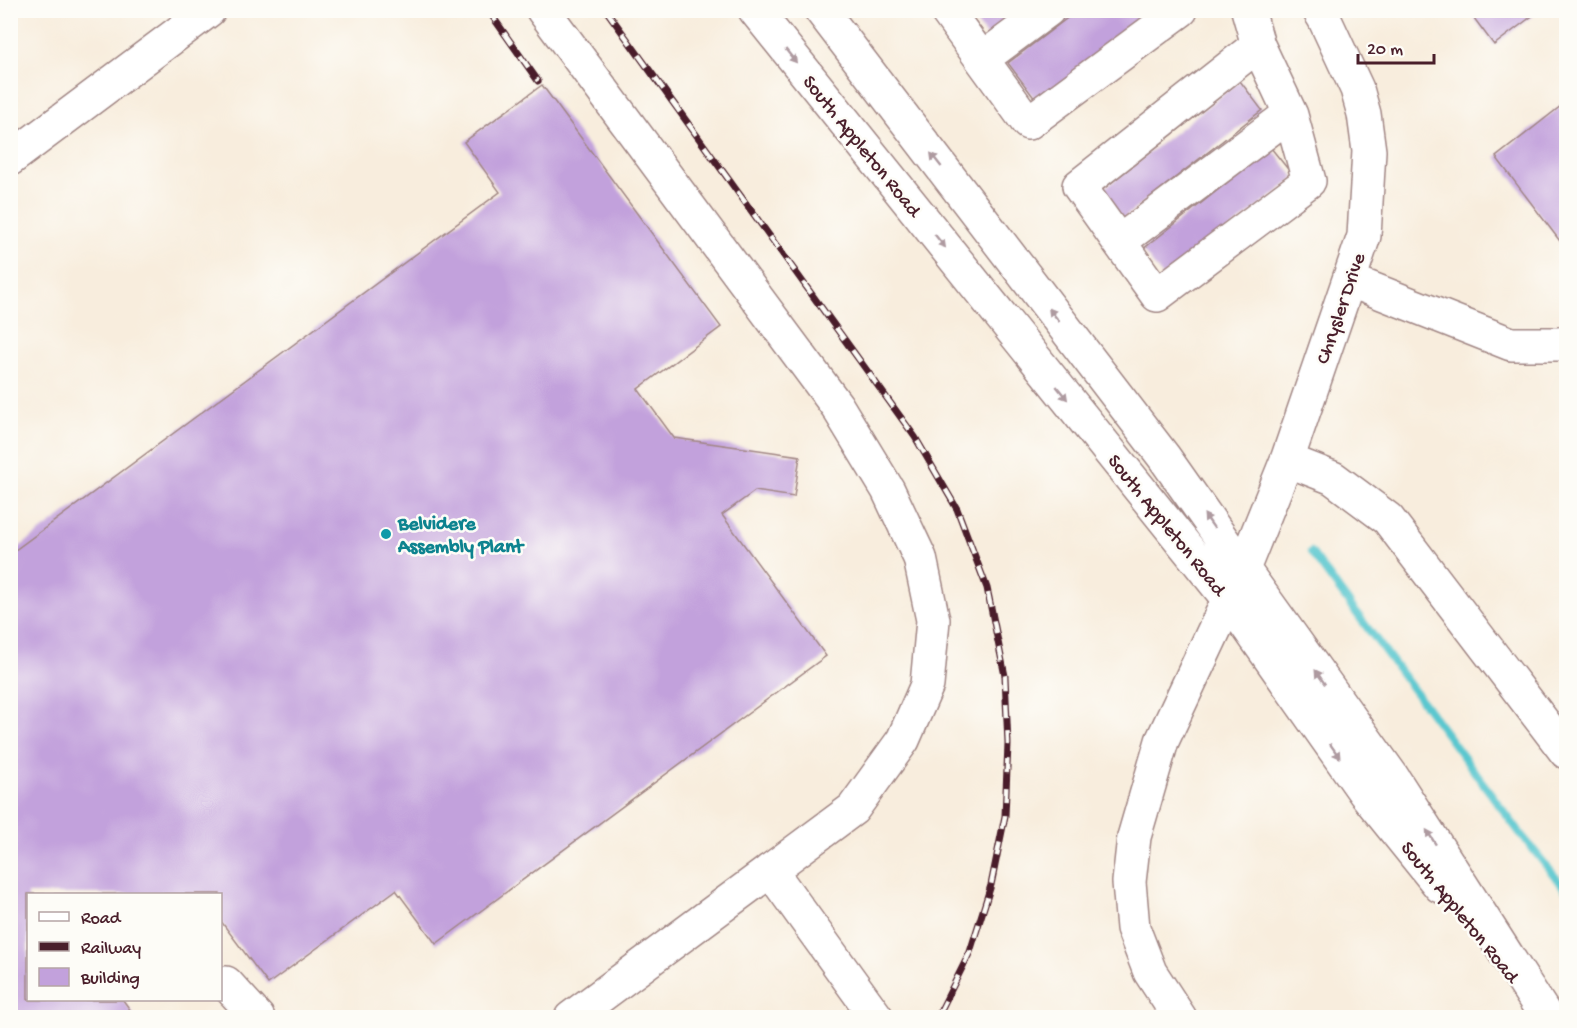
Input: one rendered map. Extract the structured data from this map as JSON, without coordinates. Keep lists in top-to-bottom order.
{
  "streets": {
    "street": ["South Appleton Road", "Chrysler Drive"]
  },
  "crossings": [
    ["South Appleton Road", "Chrysler Drive"]
  ],
  "places": ["Belvidere Assembly Plant"],
  "legend": ["Road", "Railway", "Building"],
  "scale_bar": "20 m"
}
